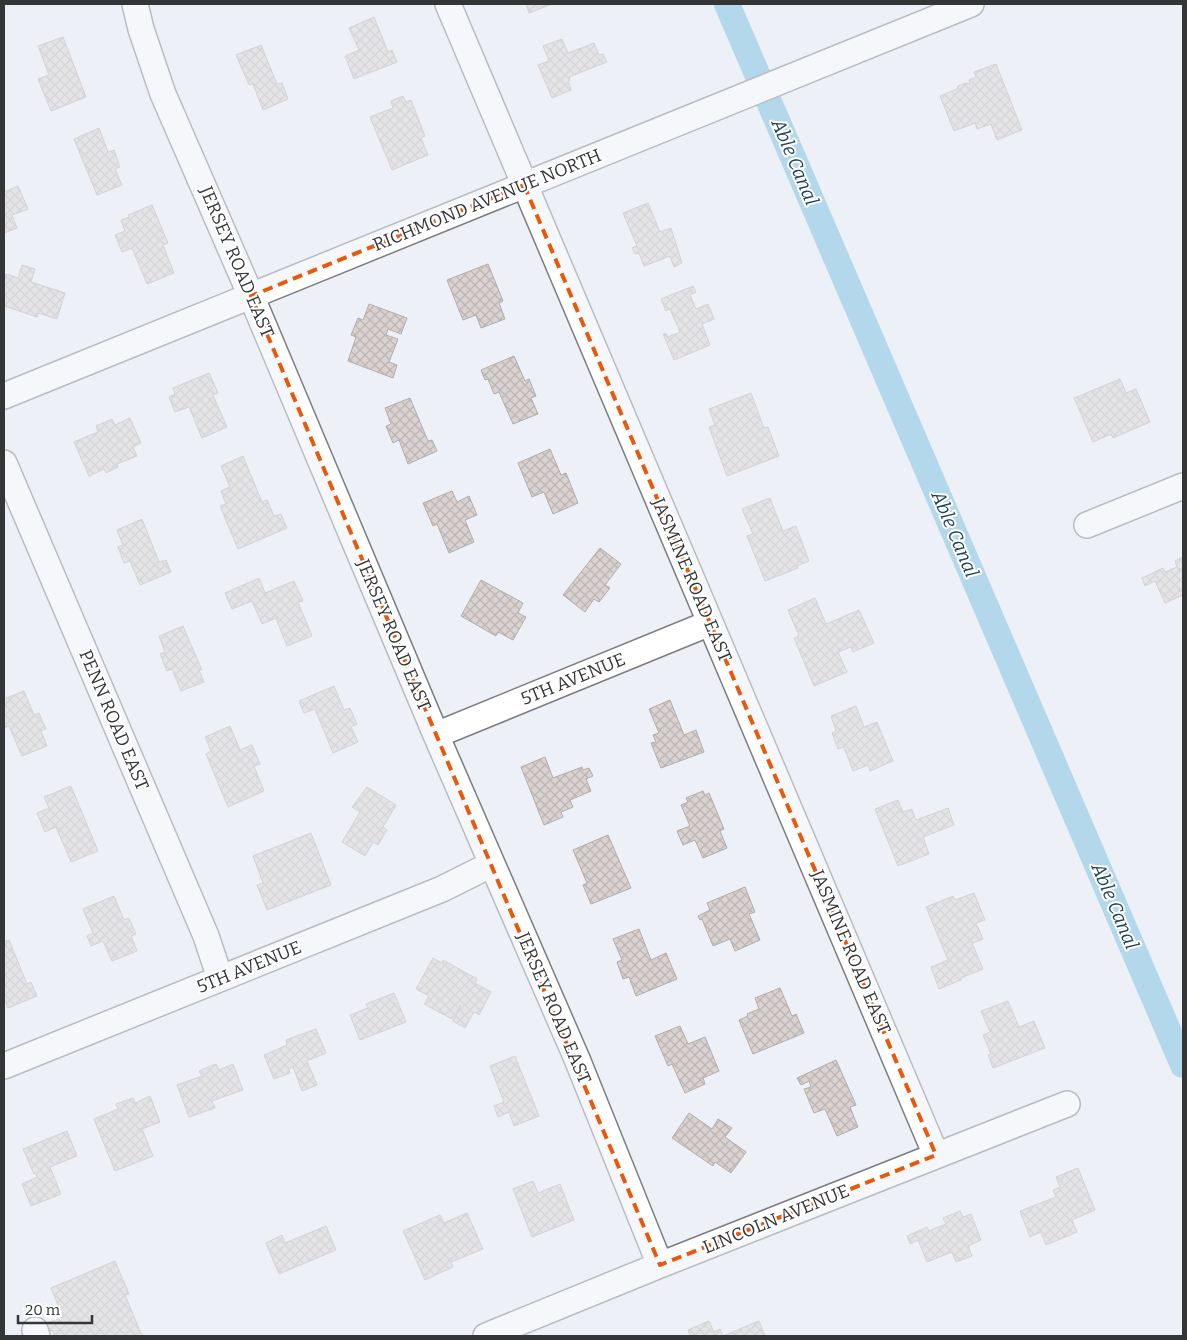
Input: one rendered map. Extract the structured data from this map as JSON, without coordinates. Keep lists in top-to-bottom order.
{
  "streets": {
    "street": [
      "RICHMOND AVENUE NORTH",
      "JERSEY ROAD EAST",
      "JASMINE ROAD EAST",
      "5TH AVENUE",
      "PENN ROAD EAST",
      "LINCOLN AVENUE"
    ]
  },
  "crossings": [
    ["RICHMOND AVENUE NORTH", "JERSEY ROAD EAST"],
    ["RICHMOND AVENUE NORTH", "JASMINE ROAD EAST"],
    ["JERSEY ROAD EAST", "5TH AVENUE"],
    ["JERSEY ROAD EAST", "LINCOLN AVENUE"],
    ["JASMINE ROAD EAST", "5TH AVENUE"],
    ["JASMINE ROAD EAST", "LINCOLN AVENUE"],
    ["5TH AVENUE", "PENN ROAD EAST"]
  ],
  "water": ["Able Canal"],
  "scale_bar": "20 m"
}
